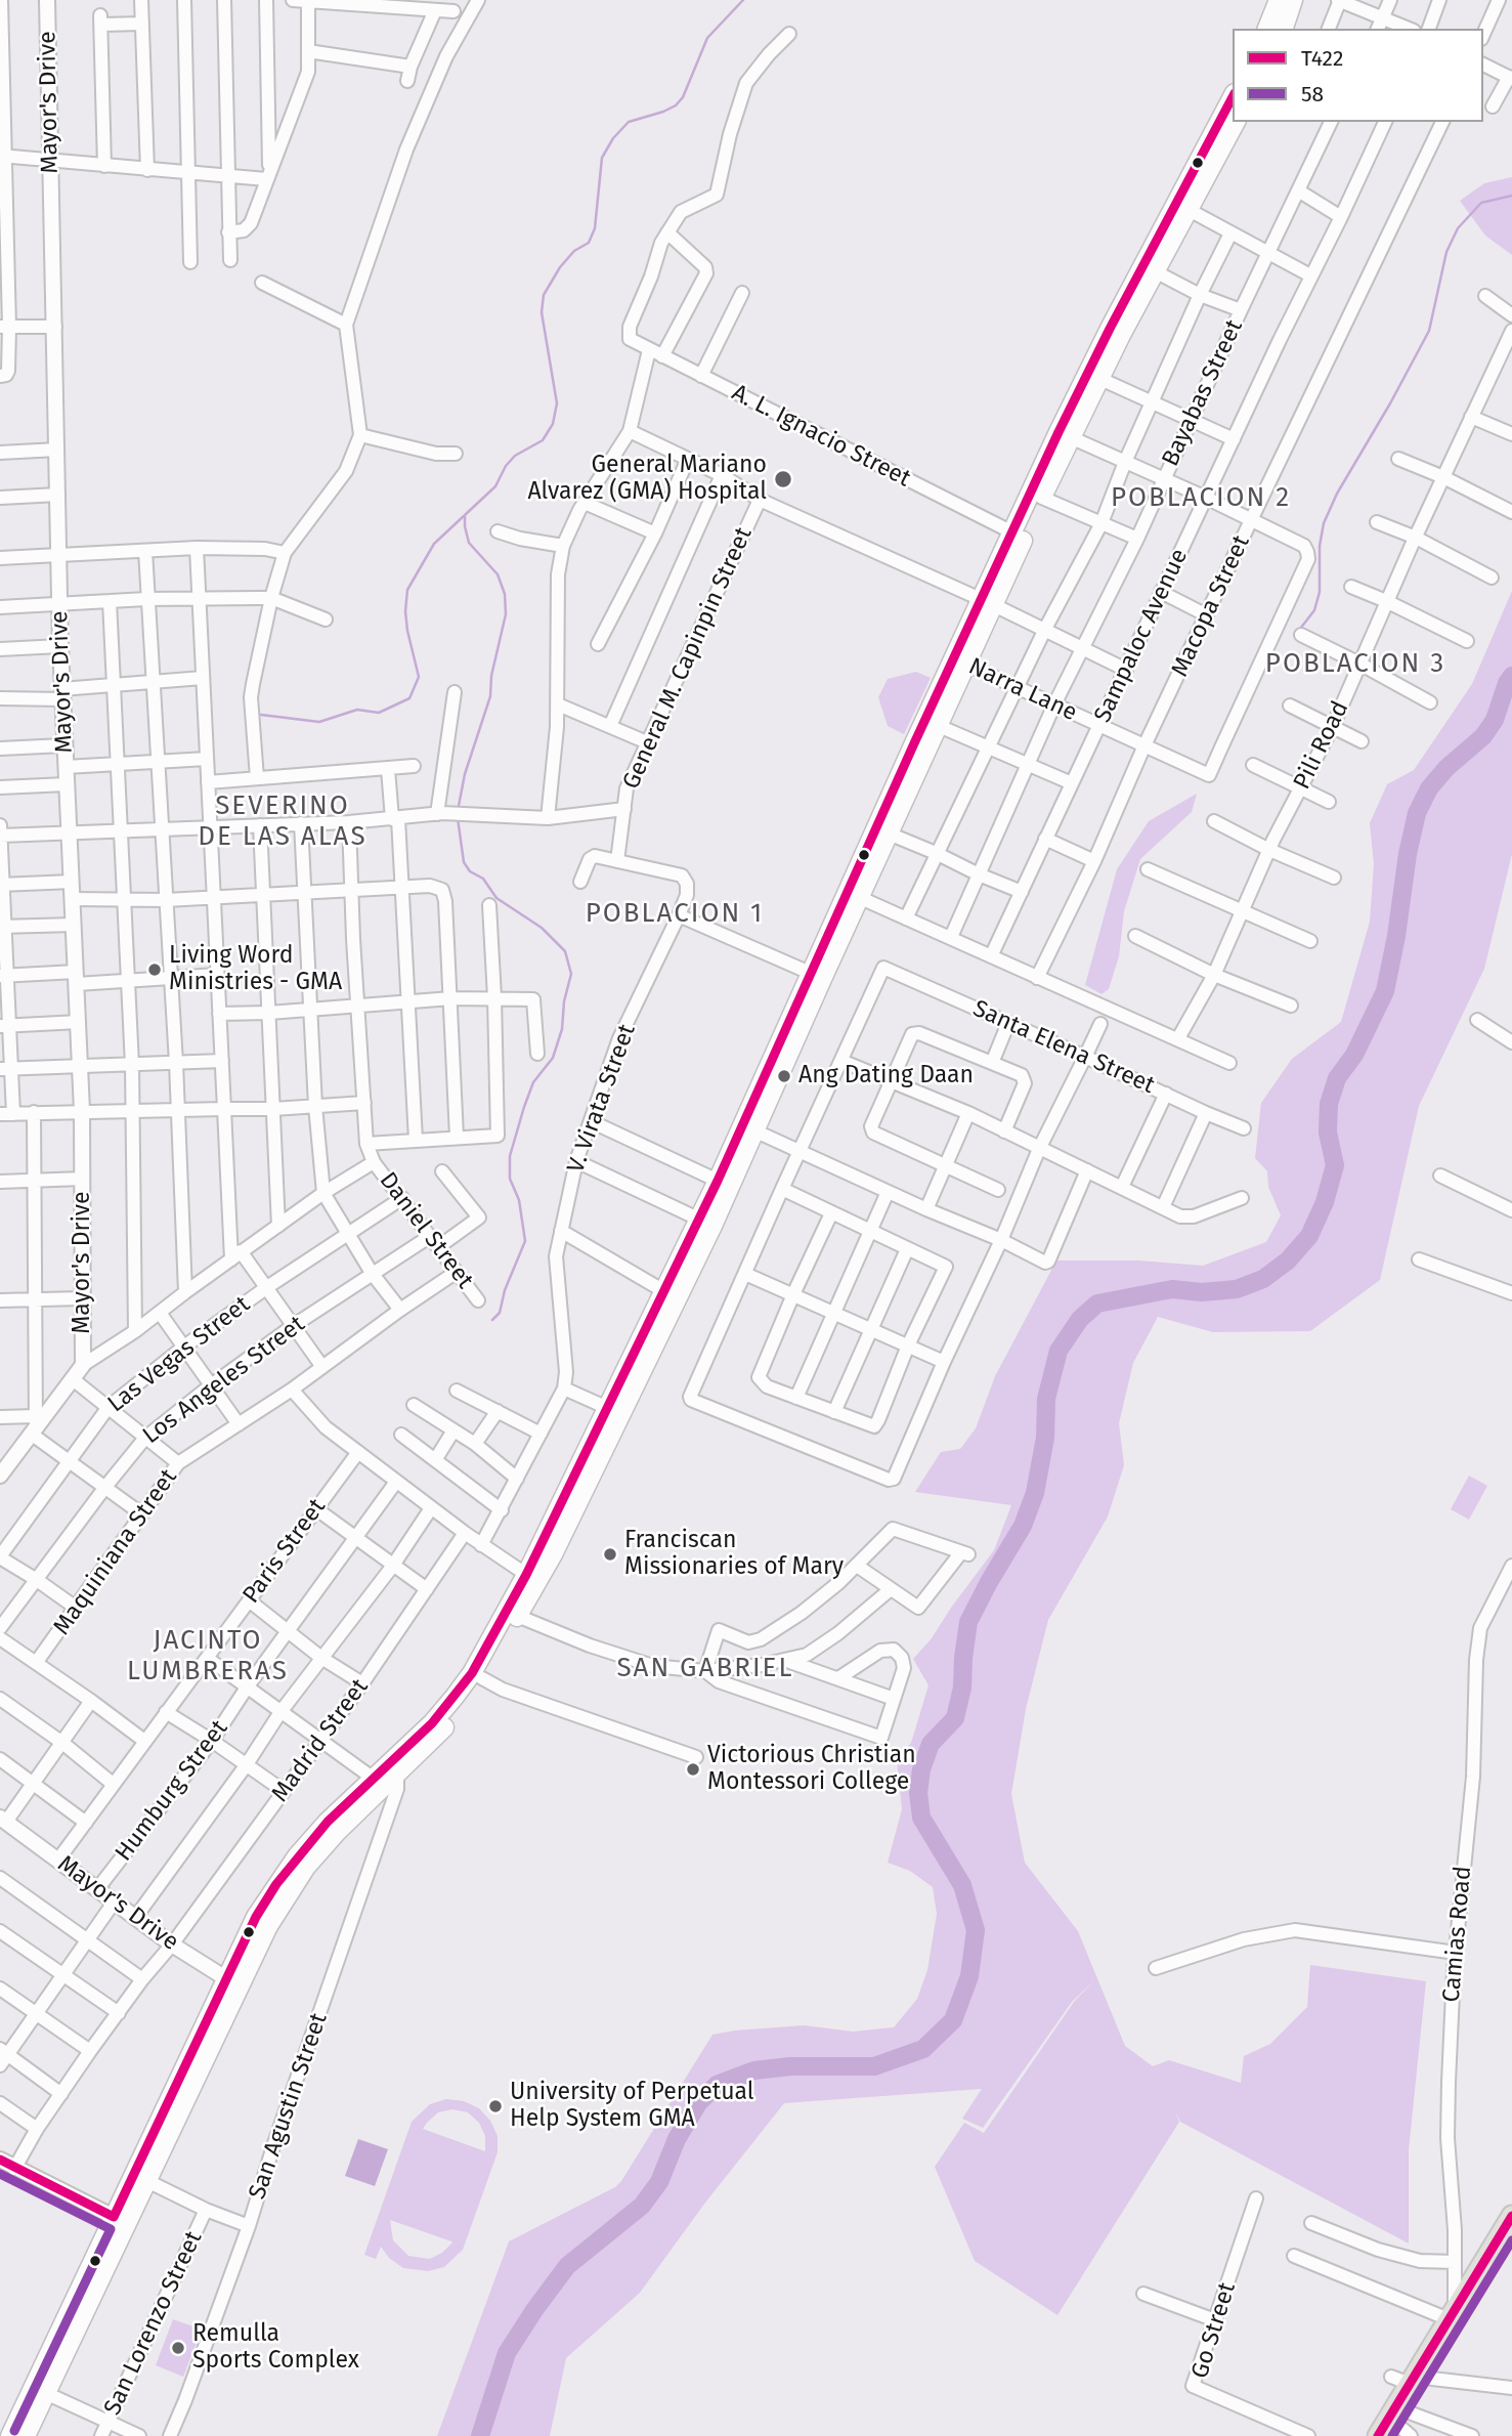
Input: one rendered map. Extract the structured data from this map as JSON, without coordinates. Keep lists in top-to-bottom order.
{
  "streets": {
    "street": [
      "Mayor's Drive",
      "Bayabas Street",
      "A. L. Ignacio Street",
      "Macopa Street",
      "Sampaloc Avenue",
      "General M. Capinpin Street",
      "Narra Lane",
      "Pili Road",
      "Santa Elena Street",
      "V. Virata Street",
      "Daniel Street",
      "Las Vegas Street",
      "Los Angeles Street",
      "Paris Street",
      "Maquiniana Street",
      "Madrid Street",
      "Humburg Street",
      "Camias Road",
      "San Agustin Street",
      "San Lorenzo Street",
      "Go Street"
    ]
  },
  "crossings": [
    ["Mayor's Drive", "Daniel Street"],
    ["Mayor's Drive", "Paris Street"],
    ["Mayor's Drive", "Madrid Street"],
    ["Mayor's Drive", "Humburg Street"],
    ["Bayabas Street", "Narra Lane"],
    ["Macopa Street", "Narra Lane"],
    ["Sampaloc Avenue", "Narra Lane"],
    ["General M. Capinpin Street", "V. Virata Street"],
    ["Daniel Street", "Las Vegas Street"],
    ["Daniel Street", "Los Angeles Street"],
    ["Daniel Street", "Maquiniana Street"]
  ],
  "districts": [
    "POBLACION 2",
    "POBLACION 3",
    "SEVERINO DE LAS ALAS",
    "POBLACION 1",
    "JACINTO LUMBRERAS",
    "SAN GABRIEL"
  ],
  "places": [
    "General Mariano Alvarez (GMA) Hospital",
    "Living Word Ministries - GMA",
    "Ang Dating Daan",
    "Franciscan Missionaries of Mary",
    "Victorious Christian Montessori College",
    "University of Perpetual Help System GMA",
    "Remulla Sports Complex"
  ],
  "lines": ["transit line T422", "transit line 58"],
  "legend": ["T422", "58"]
}
